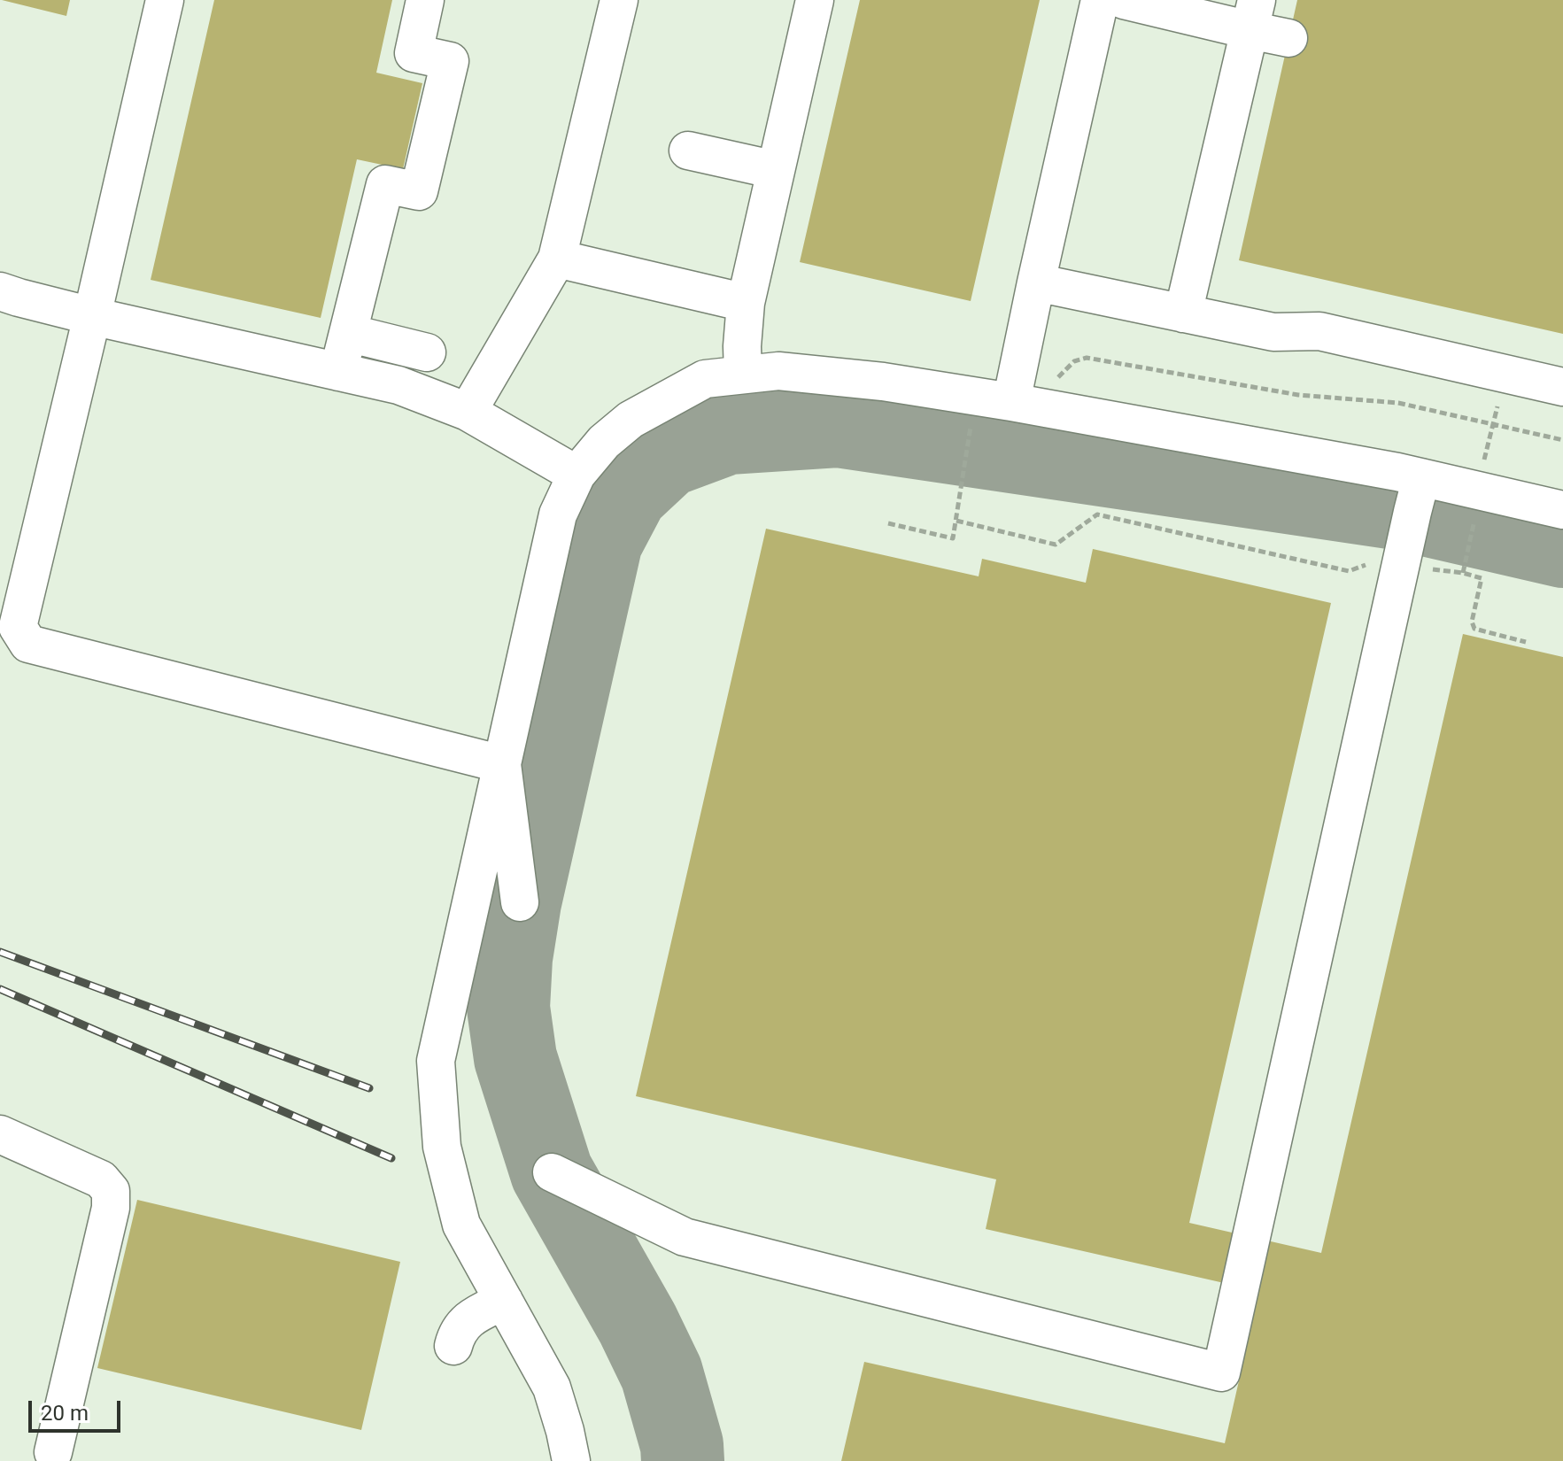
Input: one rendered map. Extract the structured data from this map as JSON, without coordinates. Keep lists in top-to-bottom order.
{
  "scale_bar": "20 m"
}
